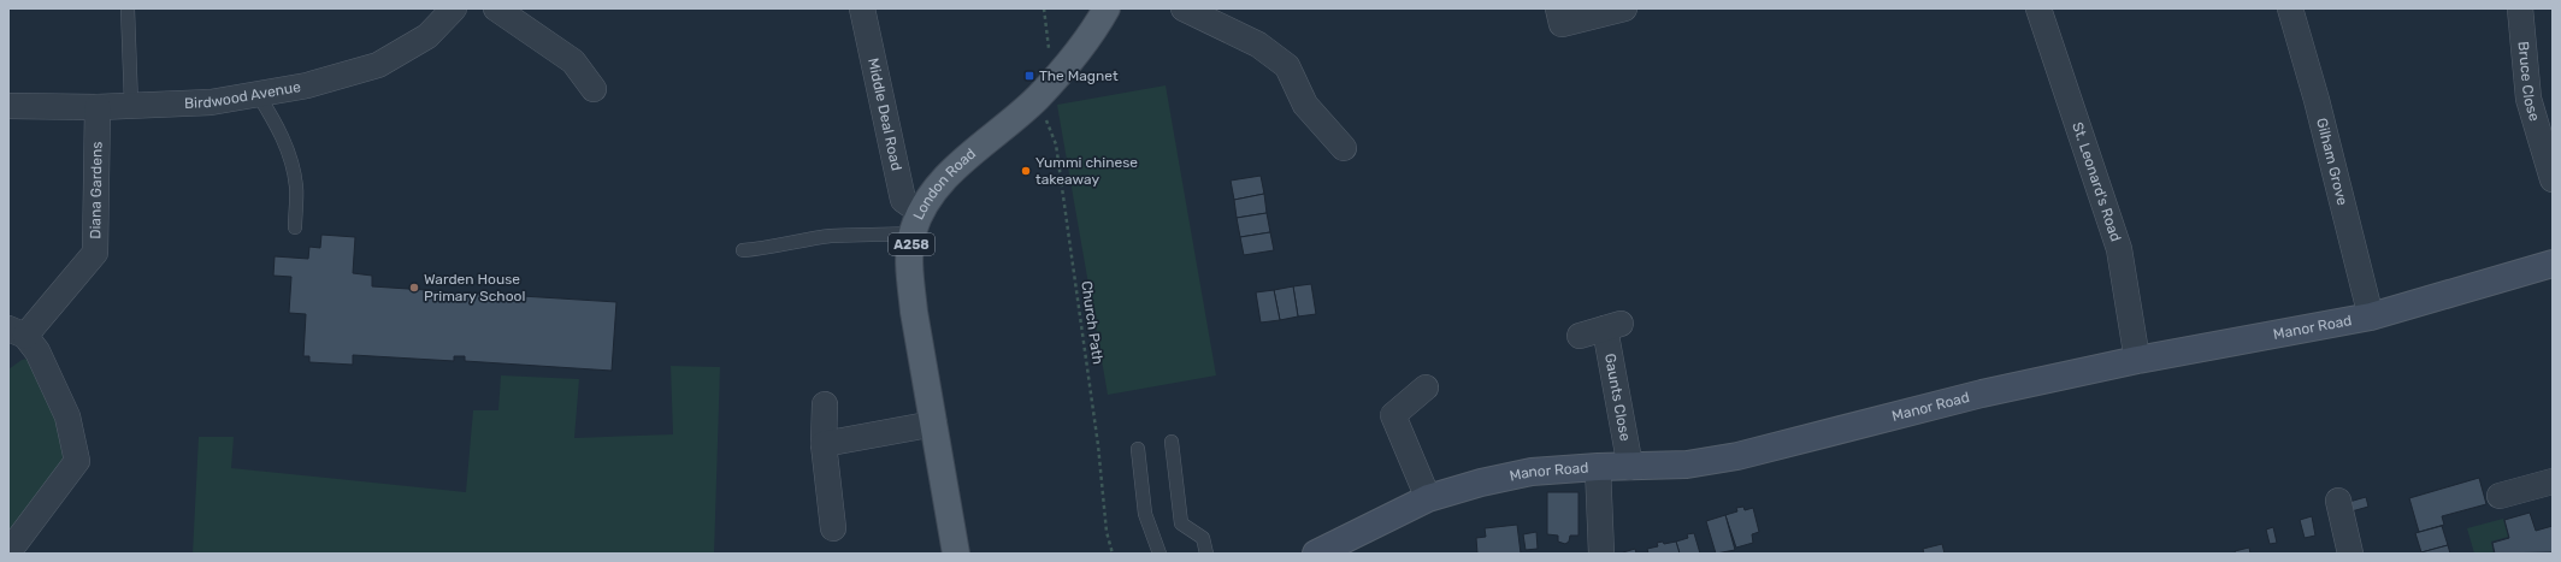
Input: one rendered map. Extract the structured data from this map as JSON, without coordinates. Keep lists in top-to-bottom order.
{
  "streets": {
    "main road": ["London Road", "A258", "Manor Road"],
    "street": [
      "Bruce Close",
      "Birdwood Avenue",
      "Middle Deal Road",
      "Gilham Grove",
      "St. Leonard's Road",
      "Diana Gardens",
      "Gaunts Close"
    ],
    "path": ["Church Path"]
  },
  "crossings": [
    ["Birdwood Avenue", "Diana Gardens"],
    ["Middle Deal Road", "London Road"],
    ["Gilham Grove", "Manor Road"],
    ["St. Leonard's Road", "Manor Road"],
    ["London Road", "Church Path"],
    ["Manor Road", "Gaunts Close"]
  ],
  "places": {
    "transit": ["The Magnet"],
    "other": ["Yummi chinese takeaway", "Warden House Primary School"]
  }
}
